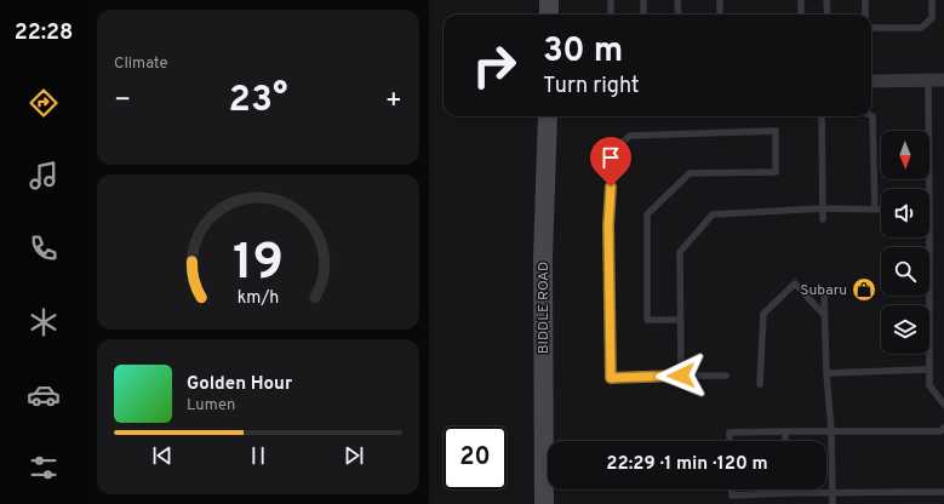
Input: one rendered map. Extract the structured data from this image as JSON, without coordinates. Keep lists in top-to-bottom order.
{
  "streets": {
    "main road": ["BIDDLE ROAD"]
  },
  "places": {
    "shop": ["Subaru"]
  },
  "north": "bottom",
  "page": {
    "tabs": "22:28",
    "tile": "Climate",
    "turn": ["30 m", "Turn right"],
    "heat": ["−", "23°", "+"],
    "song": ["Golden Hour", "Lumen"],
    "limit": "20",
    "trip": "22:29 · 1 min · 120 m",
    "gauge": ["19", "km/h"]
  }
}
